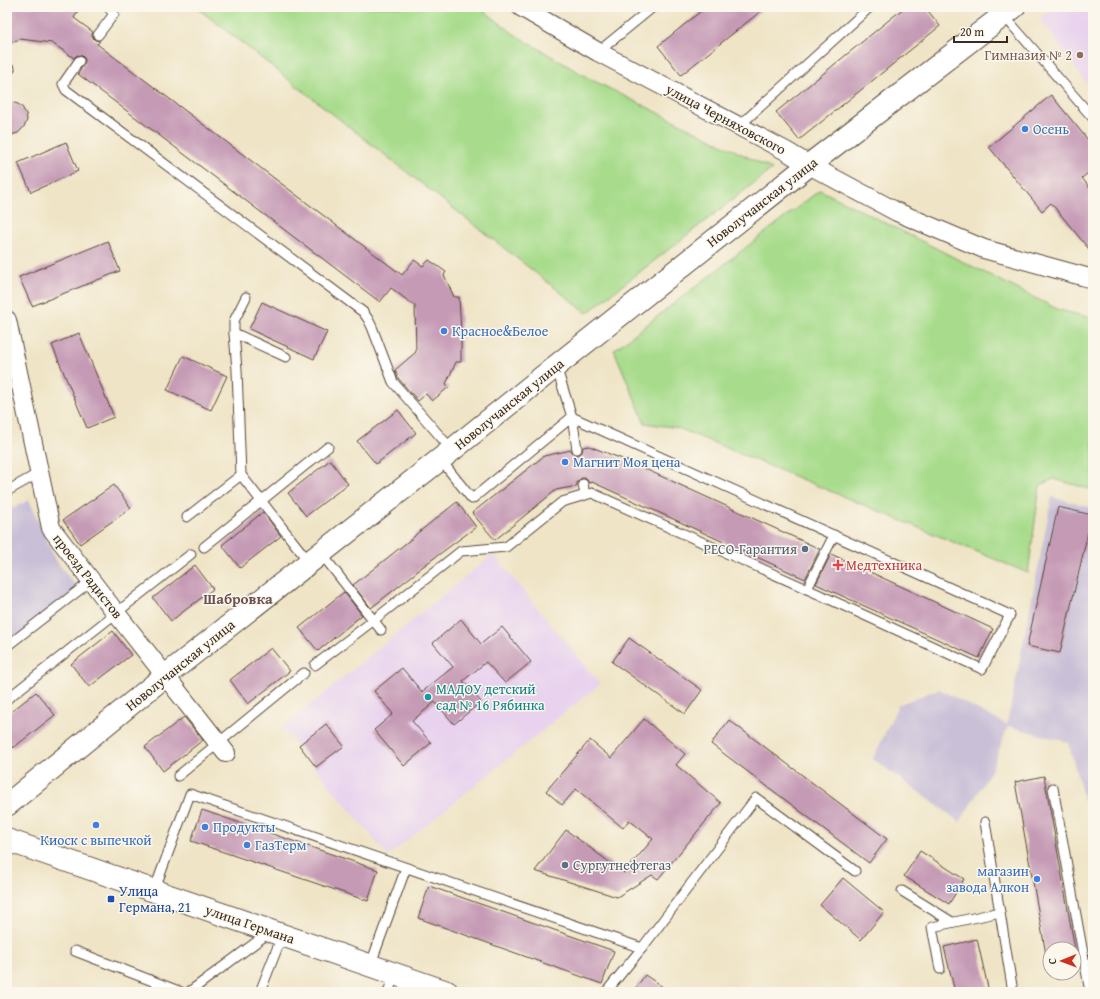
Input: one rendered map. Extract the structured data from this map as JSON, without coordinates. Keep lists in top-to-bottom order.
{
  "streets": {
    "street": [
      "улица Черняховского",
      "Новолучанская улица",
      "проезд Радистов",
      "улица Германа"
    ]
  },
  "crossings": [
    ["улица Черняховского", "Новолучанская улица"],
    ["Новолучанская улица", "проезд Радистов"]
  ],
  "districts": ["Шабровка"],
  "places": {
    "other": [
      "Гимназия № 2",
      "Осень",
      "Красное&Белое",
      "Магнит Моя цена",
      "РЕСО-Гарантия",
      "МАДОУ детский сад № 16 Рябинка",
      "Киоск с выпечкой",
      "Продукты",
      "ГазТерм",
      "Сургутнефтегаз",
      "магазин завода Алкон"
    ],
    "health": ["Медтехника"],
    "transit": ["Улица Германа, 21"]
  },
  "scale_bar": "20 m",
  "north": "left"
}
